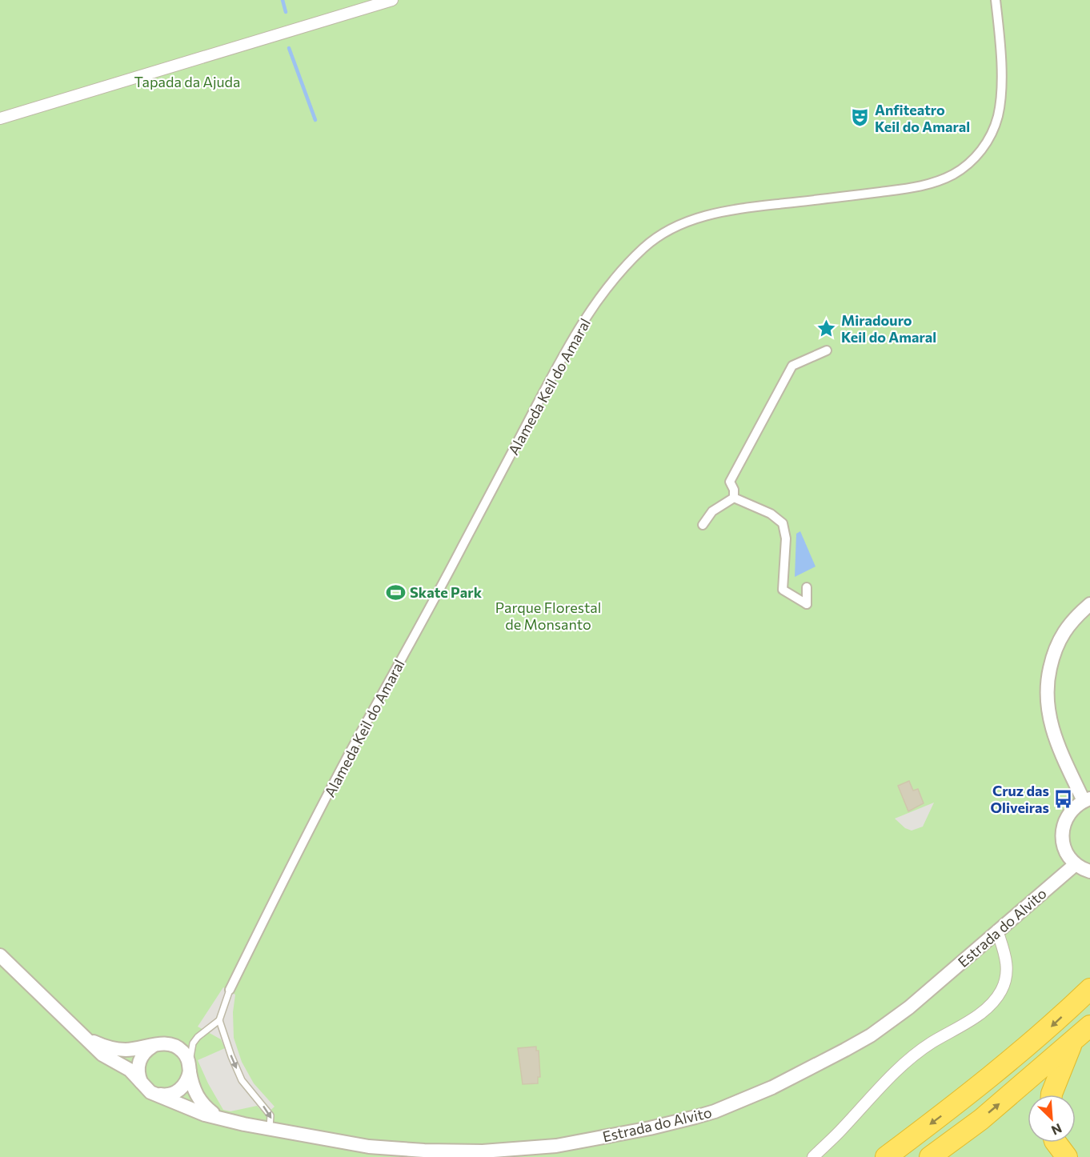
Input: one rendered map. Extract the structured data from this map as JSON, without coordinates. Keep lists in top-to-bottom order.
{
  "streets": {
    "street": ["Alameda Keil do Amaral", "Estrada do Alvito"]
  },
  "parks": ["Tapada da Ajuda", "Parque Florestal de Monsanto"],
  "places": {
    "theatre": ["Anfiteatro Keil do Amaral"],
    "place": ["Miradouro Keil do Amaral"],
    "sports": ["Skate Park"],
    "bus stop": ["Cruz das Oliveiras"]
  },
  "north": "bottom right"
}
